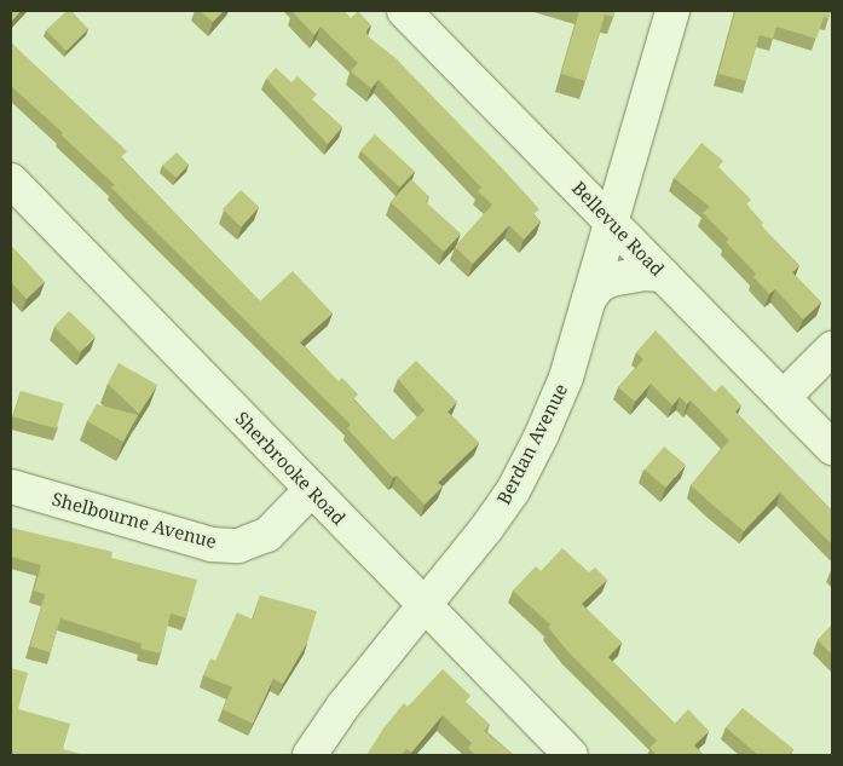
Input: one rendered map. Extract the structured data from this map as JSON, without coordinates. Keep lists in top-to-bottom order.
{
  "streets": {
    "street": [
      "Bellevue Road",
      "Berdan Avenue",
      "Sherbrooke Road",
      "Shelbourne Avenue"
    ]
  },
  "crossings": [
    ["Bellevue Road", "Berdan Avenue"],
    ["Berdan Avenue", "Sherbrooke Road"],
    ["Sherbrooke Road", "Shelbourne Avenue"]
  ]
}
